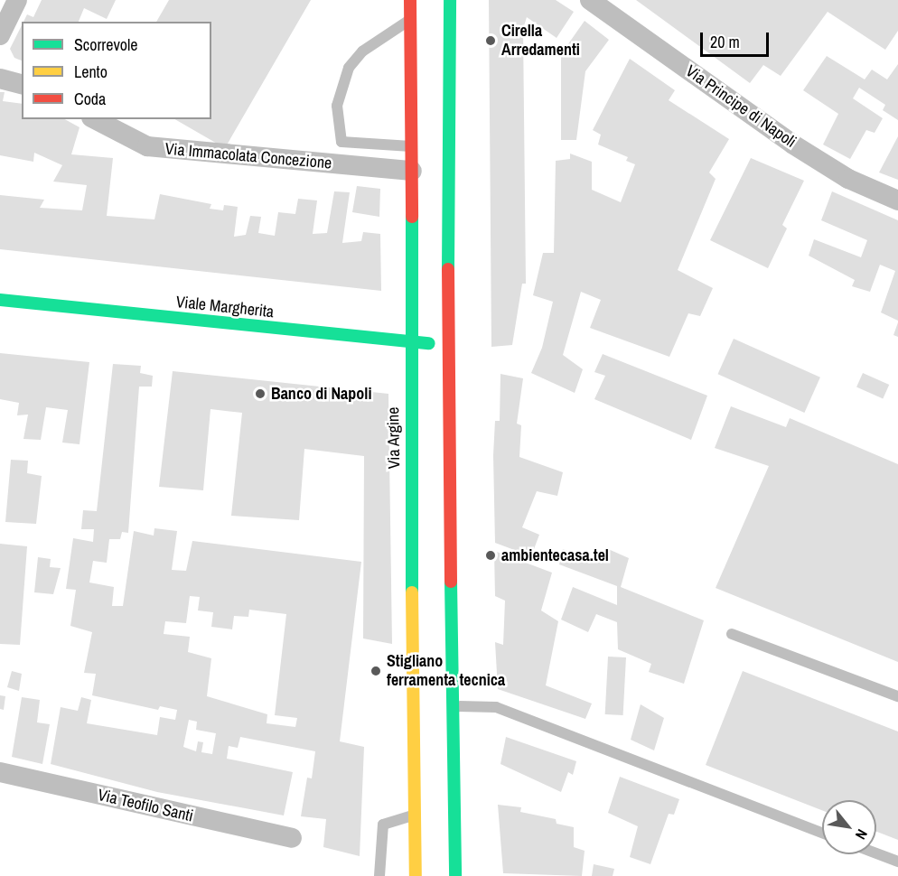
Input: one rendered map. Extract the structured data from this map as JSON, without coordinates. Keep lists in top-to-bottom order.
{
  "streets": {
    "street": [
      "Via Principe di Napoli",
      "Via Immacolata Concezione",
      "Viale Margherita",
      "Via Argine",
      "Via Teofilo Santi"
    ]
  },
  "crossings": [
    ["Via Immacolata Concezione", "Via Argine"],
    ["Viale Margherita", "Via Argine"]
  ],
  "places": [
    "Cirella Arredamenti",
    "Banco di Napoli",
    "ambientecasa.tel",
    "Stigliano ferramenta tecnica"
  ],
  "legend": ["Scorrevole", "Lento", "Coda"],
  "scale_bar": "20 m",
  "north": "bottom right"
}
